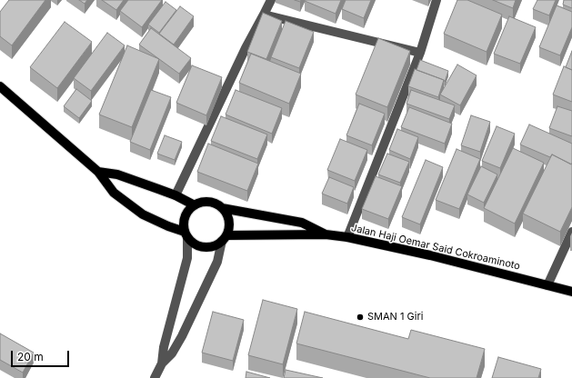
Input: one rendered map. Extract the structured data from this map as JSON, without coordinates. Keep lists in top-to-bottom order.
{
  "streets": {
    "main road": ["Jalan Haji Oemar Said Cokroaminoto"]
  },
  "places": ["SMAN 1 Giri"],
  "scale_bar": "20 m"
}
